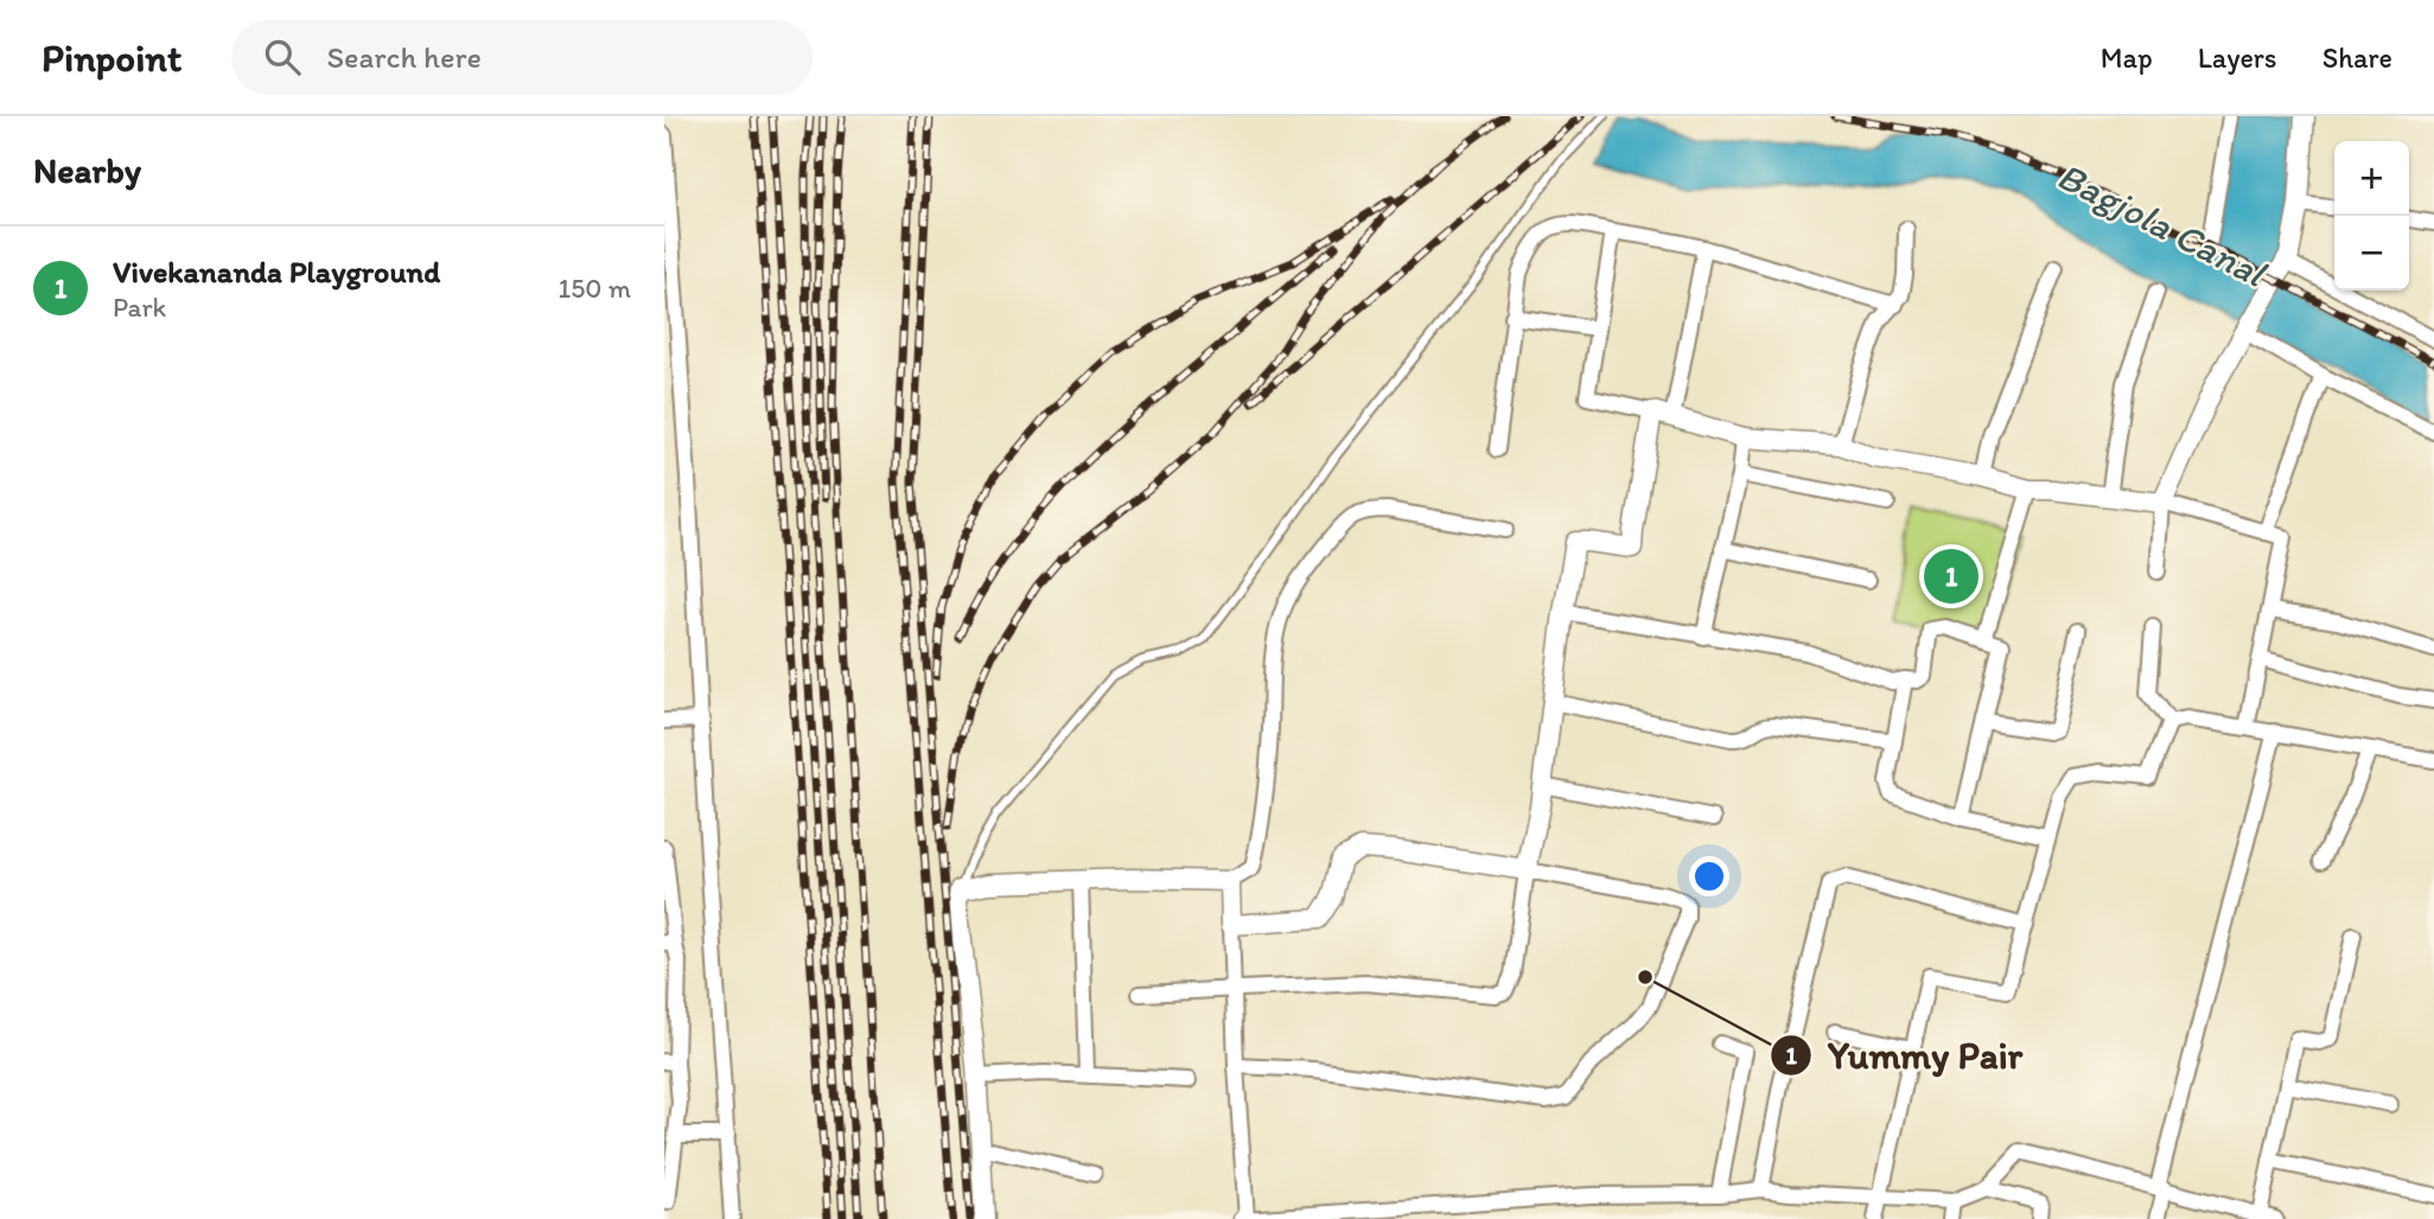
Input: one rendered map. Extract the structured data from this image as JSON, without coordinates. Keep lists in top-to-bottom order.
{
  "water": ["Bagjola Canal"],
  "places": ["Yummy Pair"],
  "page": {
    "header": "Pinpoint",
    "search": "Search here",
    "nav": ["Map", "Layers", "Share"],
    "heading": "Nearby",
    "map_buttons": ["+", "−"],
    "list": [
      {
        "mark": "1",
        "name": "Vivekananda Playground",
        "note": "Park",
        "value": "150 m"
      }
    ],
    "pins": "1"
  }
}
